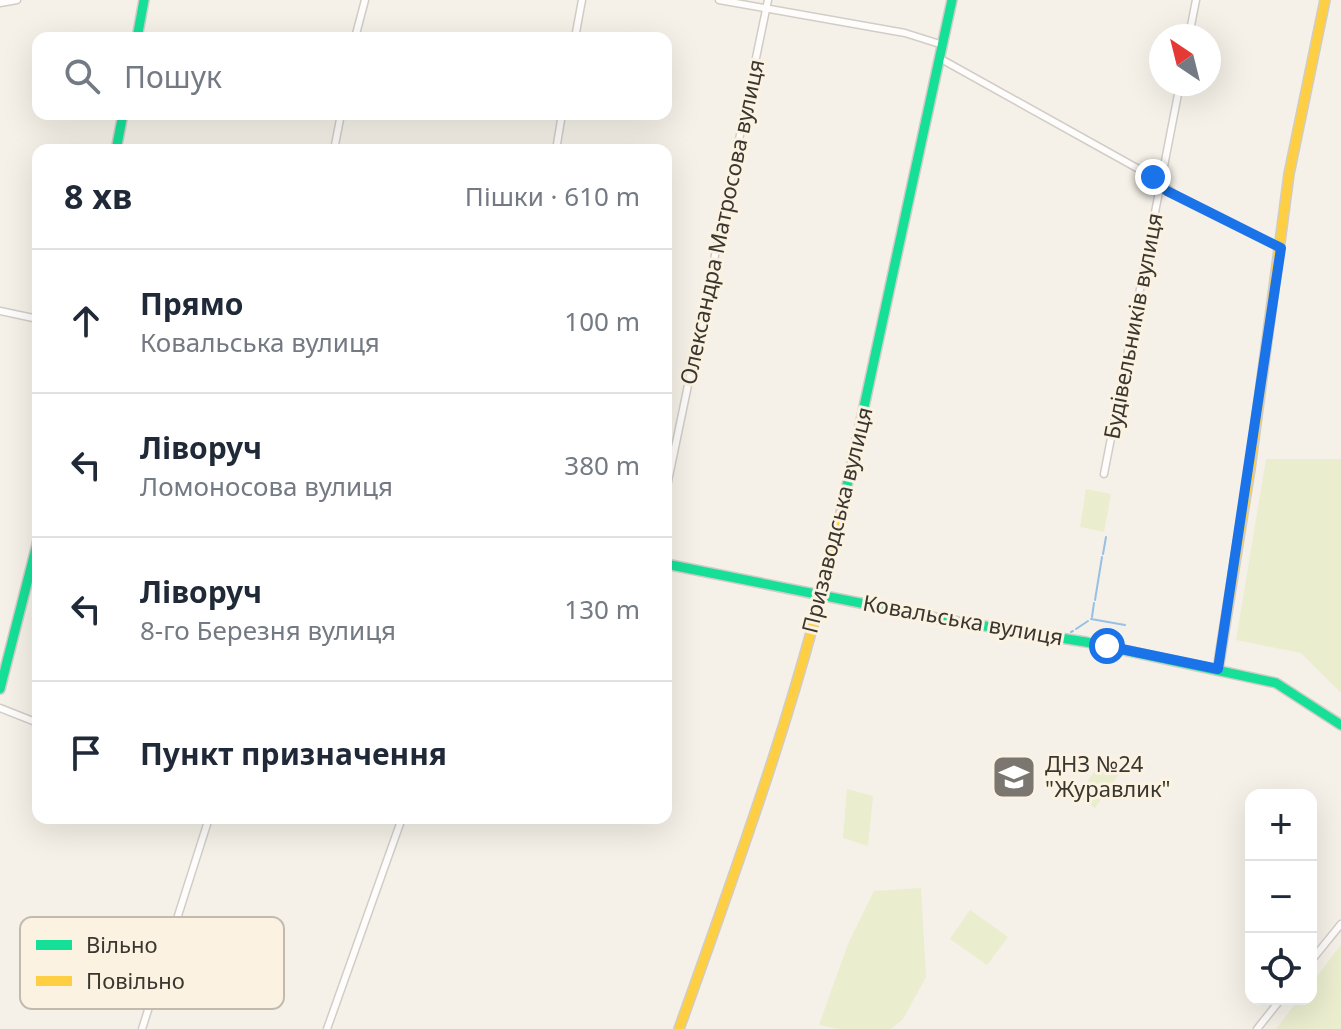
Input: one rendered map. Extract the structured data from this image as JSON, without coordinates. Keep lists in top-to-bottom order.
{
  "streets": {
    "street": [
      "Олександра Матросова вулиця",
      "Будівельників вулиця",
      "Призаводська вулиця",
      "Ковальська вулиця"
    ]
  },
  "crossings": [
    ["Призаводська вулиця", "Ковальська вулиця"]
  ],
  "places": {
    "school or university": ["ДНЗ №24 \"Журавлик\""]
  },
  "legend": ["Вільно", "Повільно"],
  "north": "top left",
  "page": {
    "search": "Пошук",
    "heading": ["8 хв", "Пішки · 610 m"],
    "list": [
      ["Прямо", "Ковальська вулиця", "100 m"],
      ["Ліворуч", "Ломоносова вулиця", "380 m"],
      ["Ліворуч", "8-го Березня вулиця", "130 m"],
      "Пункт призначення"
    ],
    "map_buttons": ["+", "−"]
  }
}
